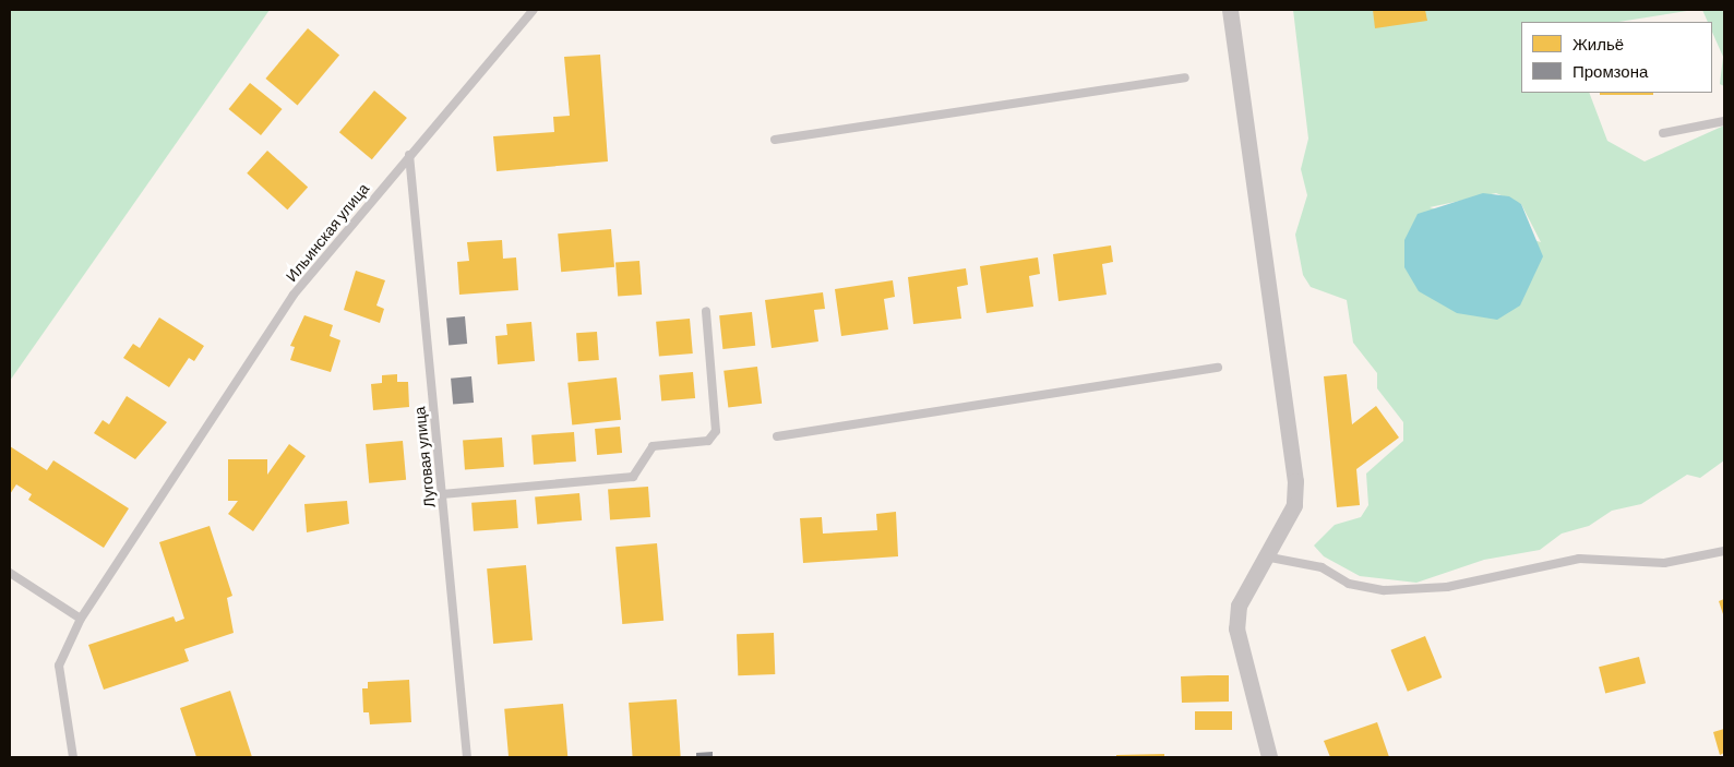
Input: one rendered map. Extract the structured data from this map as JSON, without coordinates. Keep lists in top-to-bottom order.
{
  "streets": {
    "lane": ["Ильинская улица", "Луговая улица"]
  },
  "crossings": [
    ["Ильинская улица", "Луговая улица"]
  ],
  "legend": ["Жильё", "Промзона"]
}
